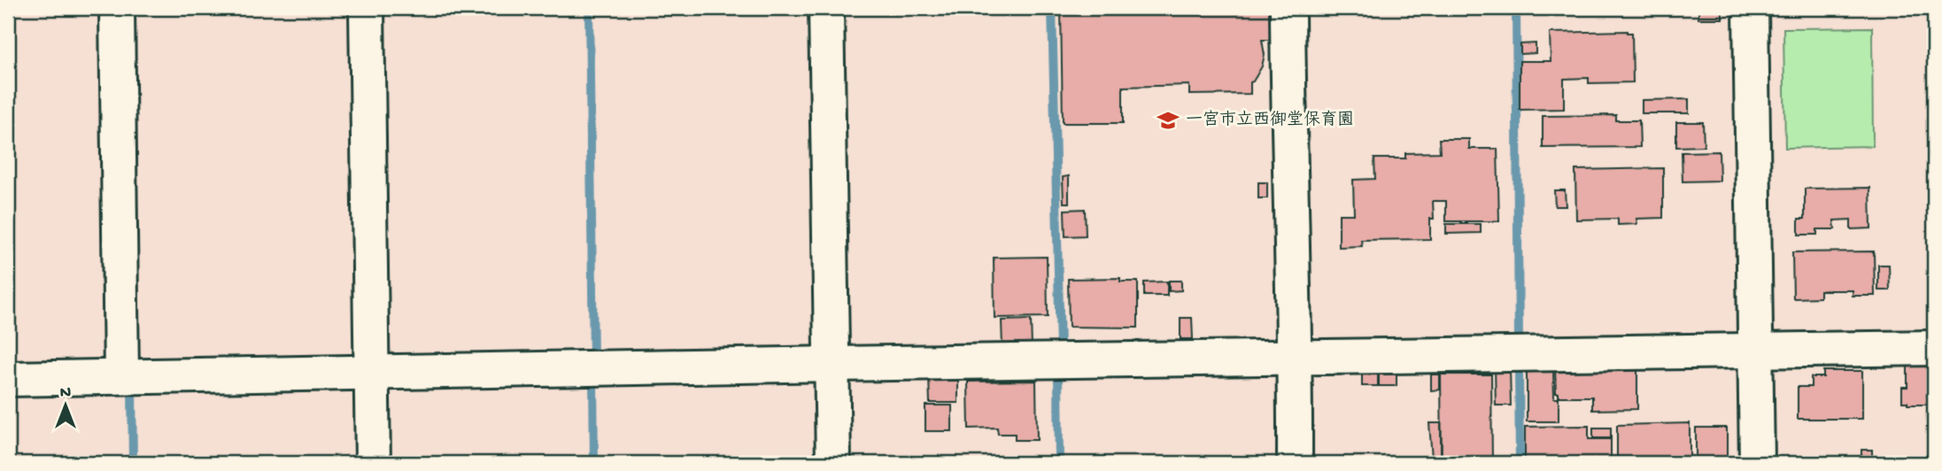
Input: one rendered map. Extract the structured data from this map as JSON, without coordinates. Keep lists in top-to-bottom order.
{
  "places": {
    "school or university": ["一宮市立西御堂保育園"]
  },
  "north": "top"
}
